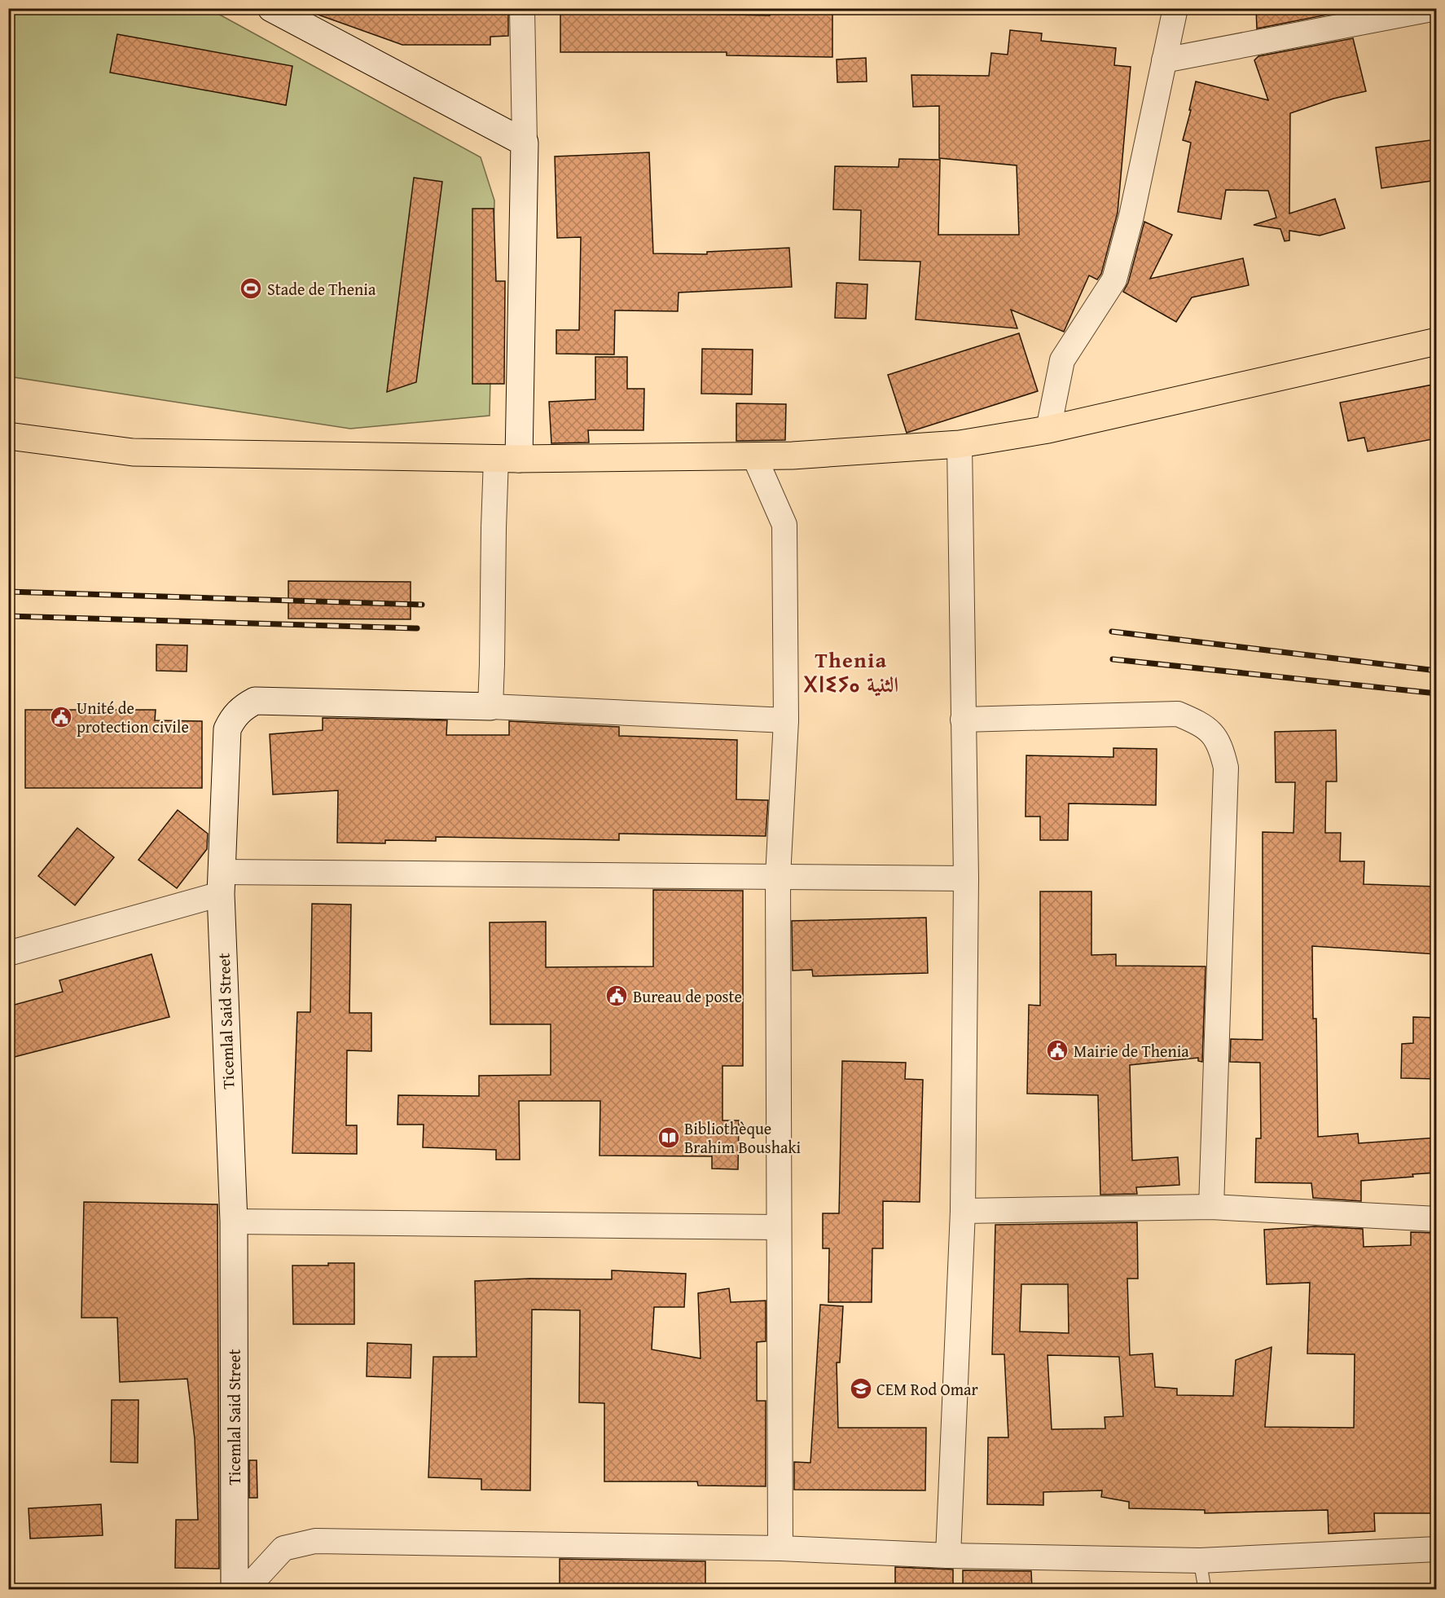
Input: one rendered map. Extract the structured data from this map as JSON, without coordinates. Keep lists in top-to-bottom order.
{
  "streets": {
    "main road": ["Ticemlal Said Street"]
  },
  "districts": ["Thenia ⵝⵏⵉⵢⴰ الثنية"],
  "places": {
    "sports": ["Stade de Thenia"],
    "public building": ["Unité de protection civile", "Bureau de poste", "Mairie de Thenia"],
    "library": ["Bibliothèque Brahim Boushaki"],
    "school or university": ["CEM Rod Omar"]
  }
}
